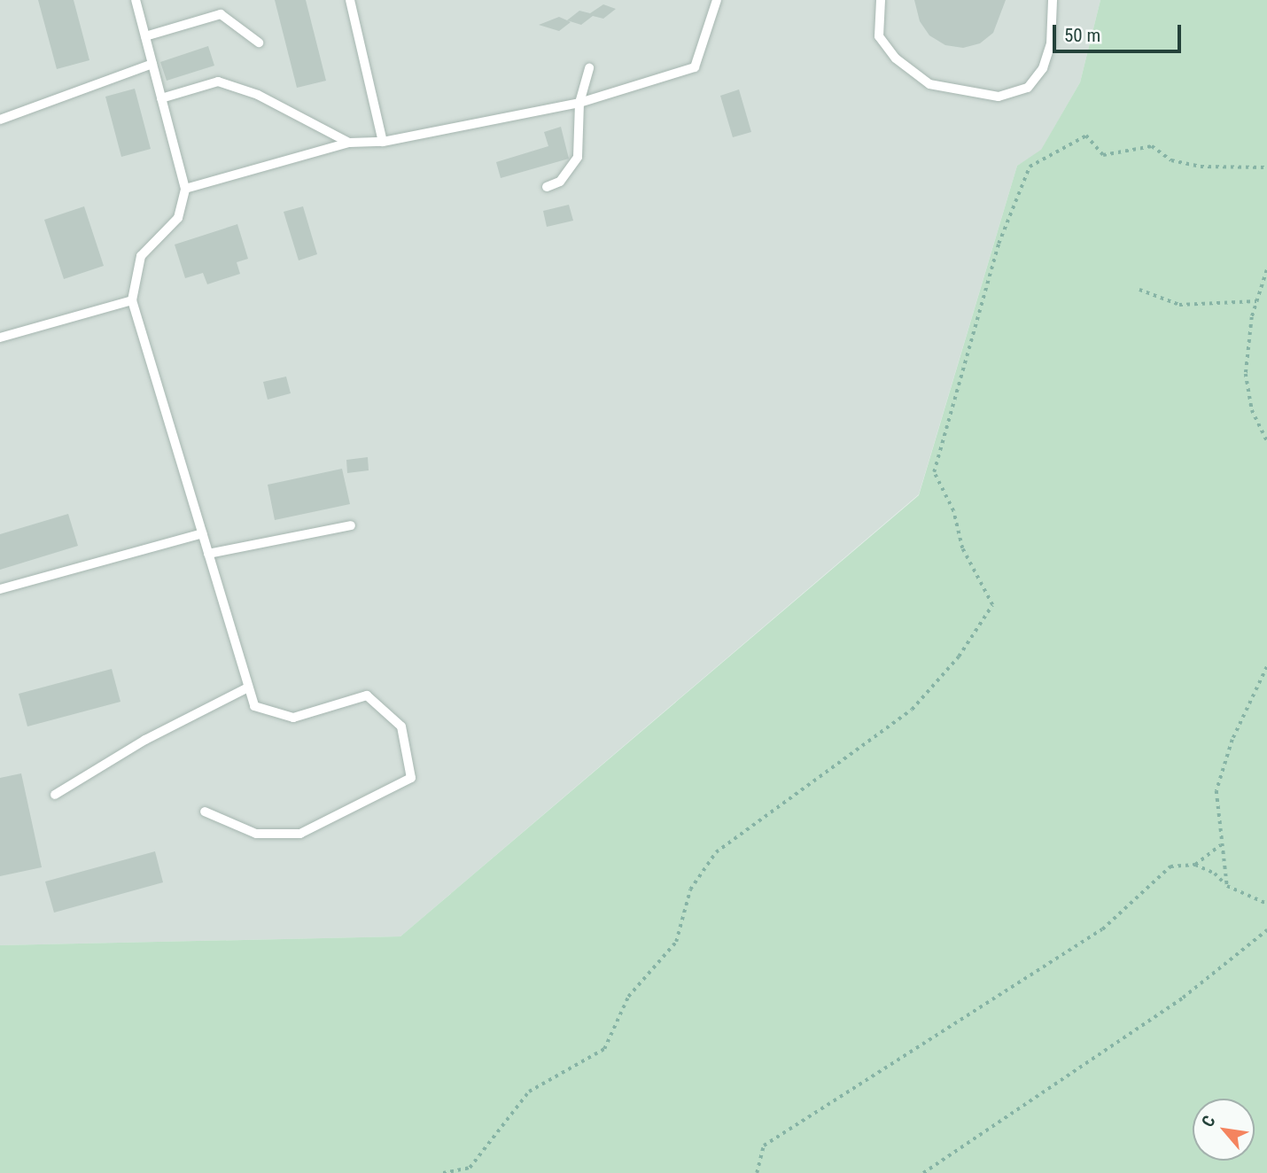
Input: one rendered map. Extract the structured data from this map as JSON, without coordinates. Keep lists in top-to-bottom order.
{
  "scale_bar": "50 m",
  "north": "top left"
}
